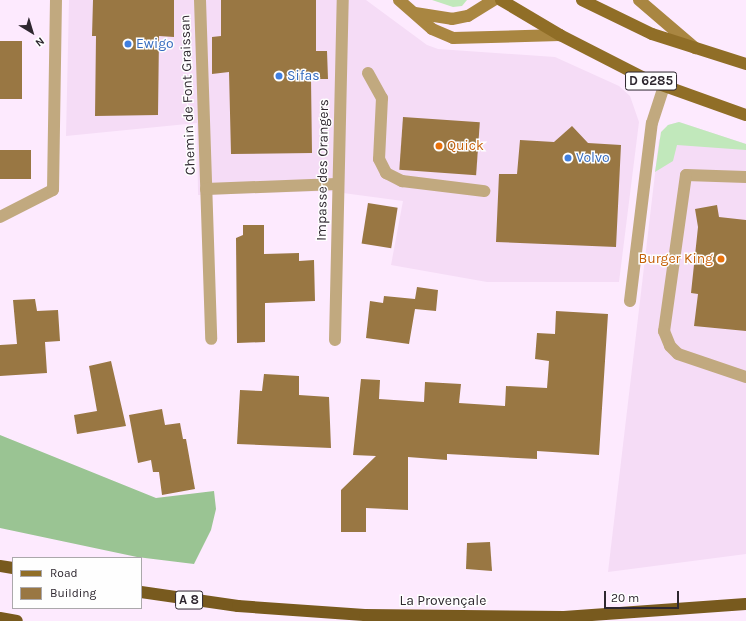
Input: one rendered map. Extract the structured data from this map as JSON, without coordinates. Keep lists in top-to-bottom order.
{
  "streets": {
    "highway": ["A 8", "La Provençale"],
    "main road": ["D 6285"],
    "street": ["Chemin de Font Graissan", "Impasse des Orangers"]
  },
  "crossings": [
    ["Chemin de Font Graissan", "Impasse des Orangers"]
  ],
  "places": [
    "Ewigo",
    "Sifas",
    "Quick",
    "Volvo",
    "Burger King"
  ],
  "legend": ["Road", "Building"],
  "scale_bar": "20 m",
  "north": "bottom right"
}
